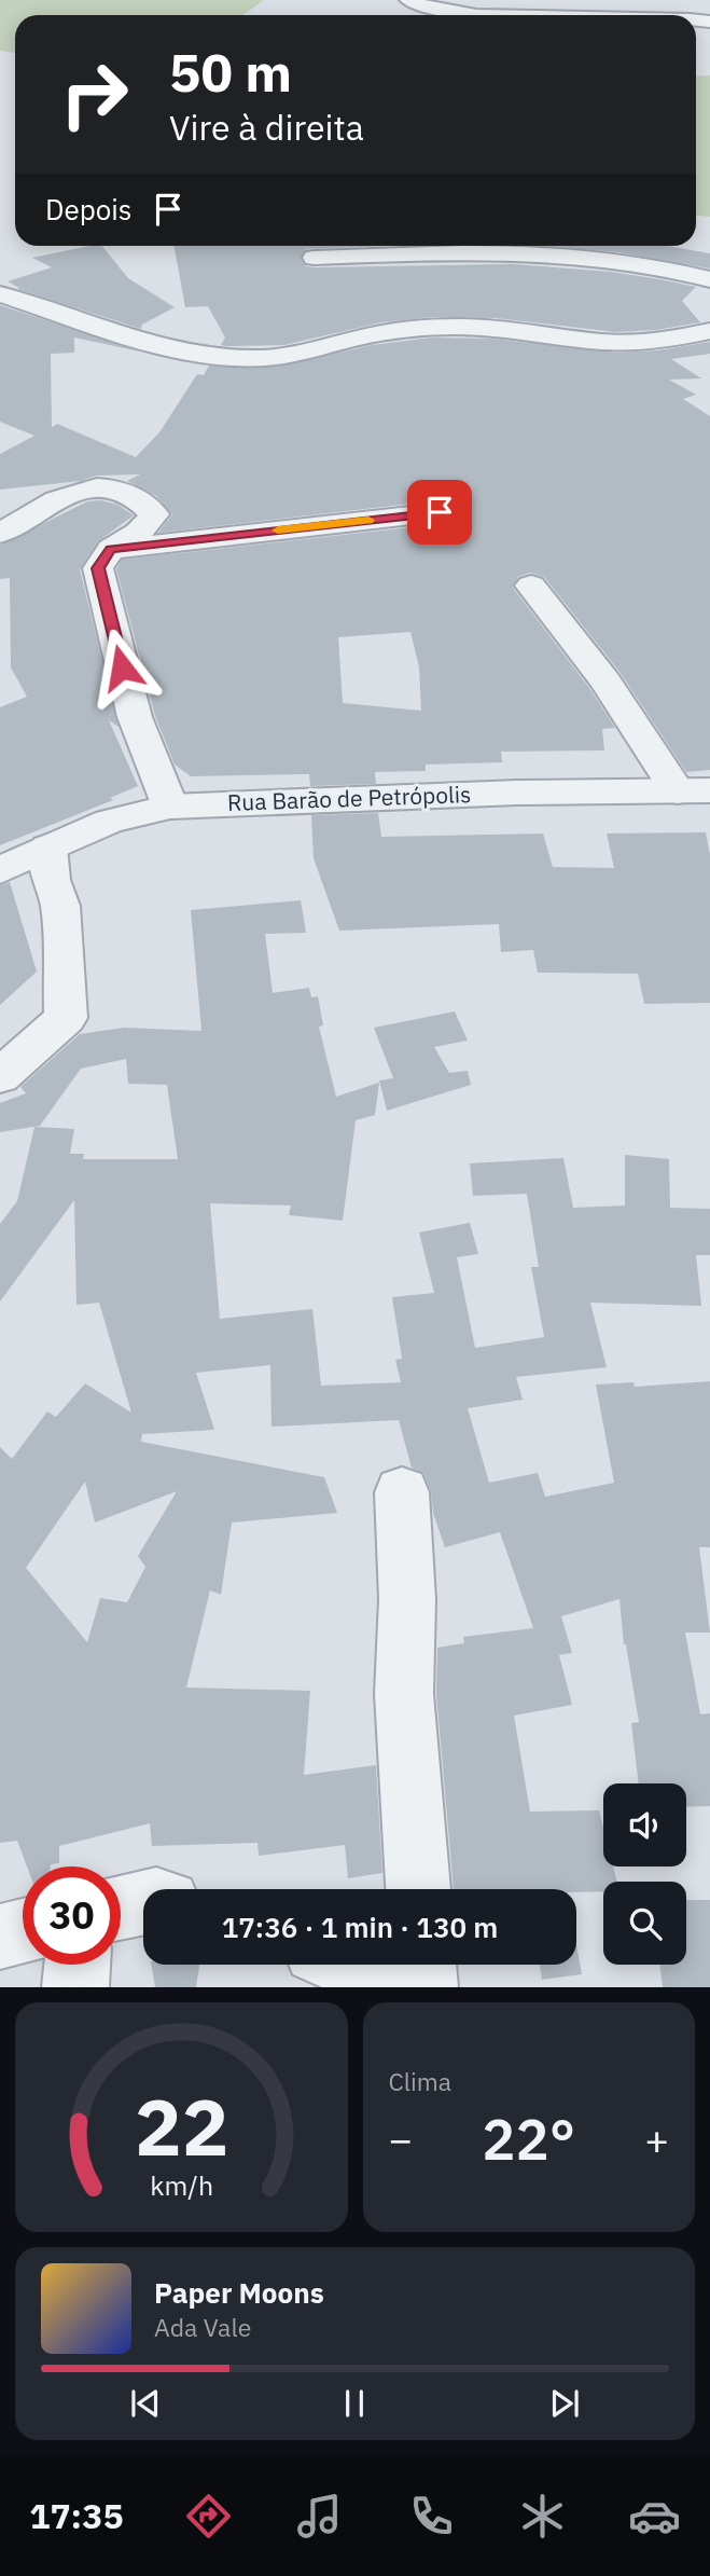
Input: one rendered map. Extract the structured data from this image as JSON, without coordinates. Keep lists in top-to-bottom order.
{
  "streets": {
    "street": ["Rua Barão de Petrópolis"]
  },
  "page": {
    "turn": ["50 m", "Vire à direita"],
    "then": "Depois",
    "limit": "30",
    "trip": "17:36 · 1 min · 130 m",
    "tile": "Clima",
    "heat": ["−", "22°", "+"],
    "song": ["Paper Moons", "Ada Vale"],
    "tabs": "17:35",
    "gauge": ["22", "km/h"]
  }
}
